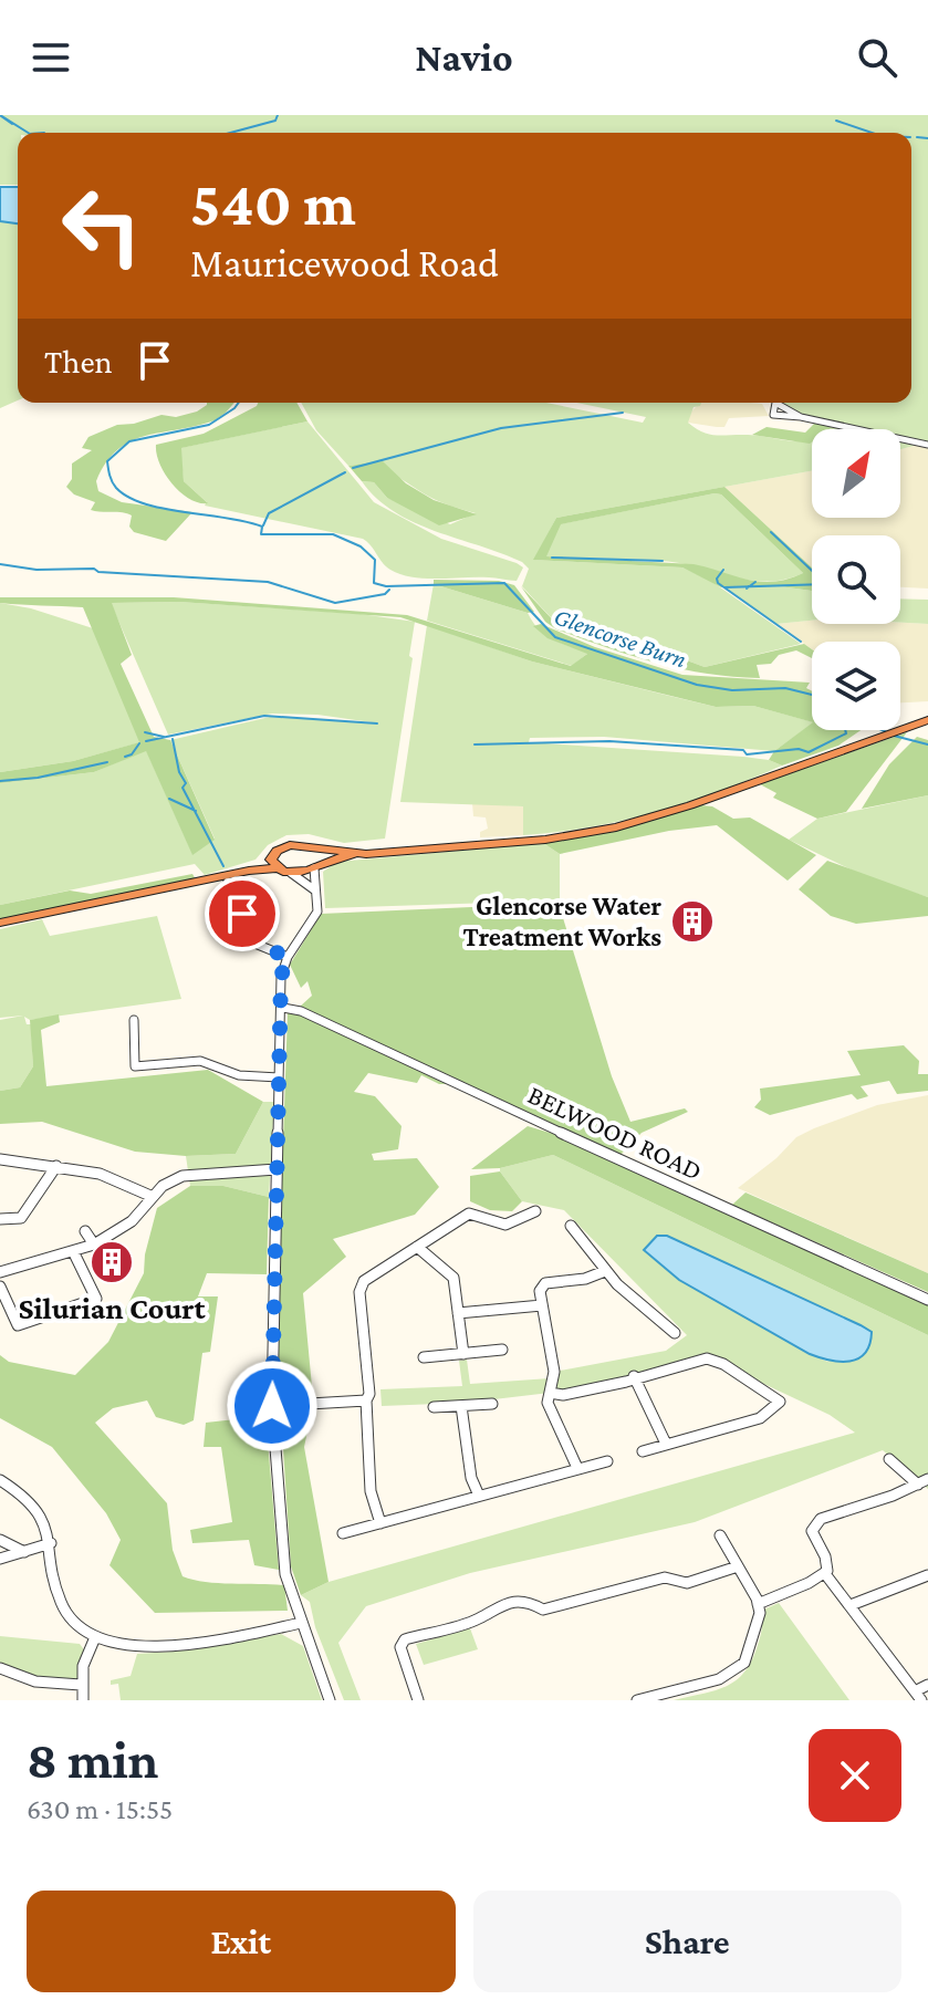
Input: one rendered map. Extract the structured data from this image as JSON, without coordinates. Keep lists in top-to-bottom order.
{
  "streets": {
    "street": ["BELWOOD ROAD"]
  },
  "water": ["Glencorse Burn"],
  "places": {
    "building": ["Glencorse Water Treatment Works", "Silurian Court"]
  },
  "north": "top right",
  "page": {
    "header": "Navio",
    "turn": ["540 m", "Mauricewood Road"],
    "then": "Then",
    "heading": ["8 min", "630 m · 15:55"],
    "buttons": ["Exit", "Share"]
  }
}
